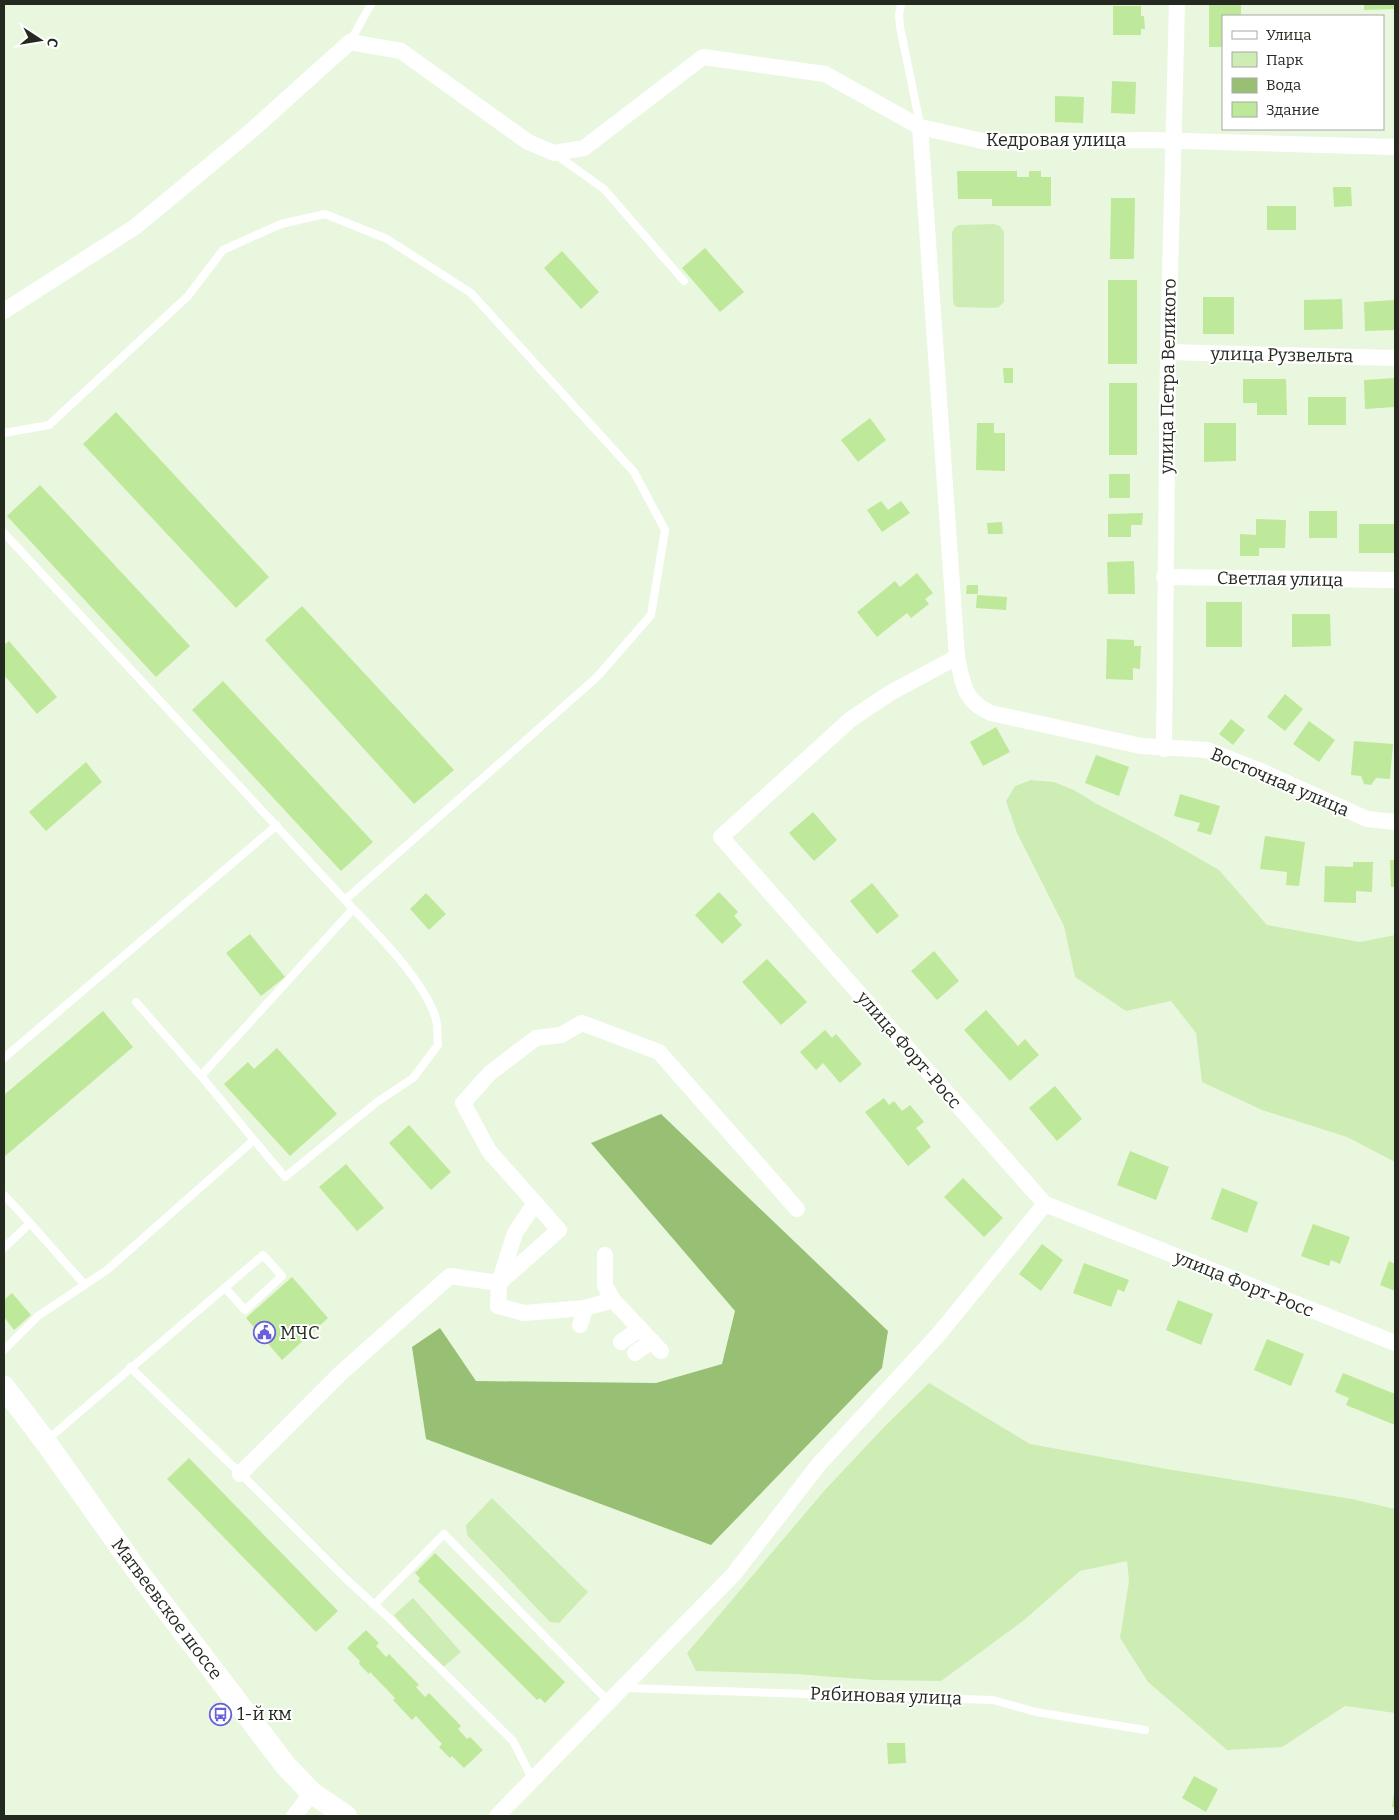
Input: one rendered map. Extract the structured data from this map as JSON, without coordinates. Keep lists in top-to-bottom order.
{
  "streets": {
    "main road": ["Матвеевское шоссе"],
    "street": [
      "Кедровая улица",
      "улица Рузвельта",
      "улица Петра Великого",
      "Светлая улица",
      "Восточная улица",
      "улица Форт-Росс"
    ],
    "lane": ["Рябиновая улица"]
  },
  "crossings": [
    ["Кедровая улица", "улица Петра Великого"],
    ["Кедровая улица", "Восточная улица"],
    ["улица Рузвельта", "улица Петра Великого"],
    ["улица Петра Великого", "Светлая улица"],
    ["улица Петра Великого", "Восточная улица"],
    ["Восточная улица", "улица Форт-Росс"]
  ],
  "places": {
    "public building": ["МЧС"],
    "bus stop": ["1-й км"]
  },
  "legend": [
    "Улица",
    "Парк",
    "Вода",
    "Здание"
  ],
  "north": "right"
}
